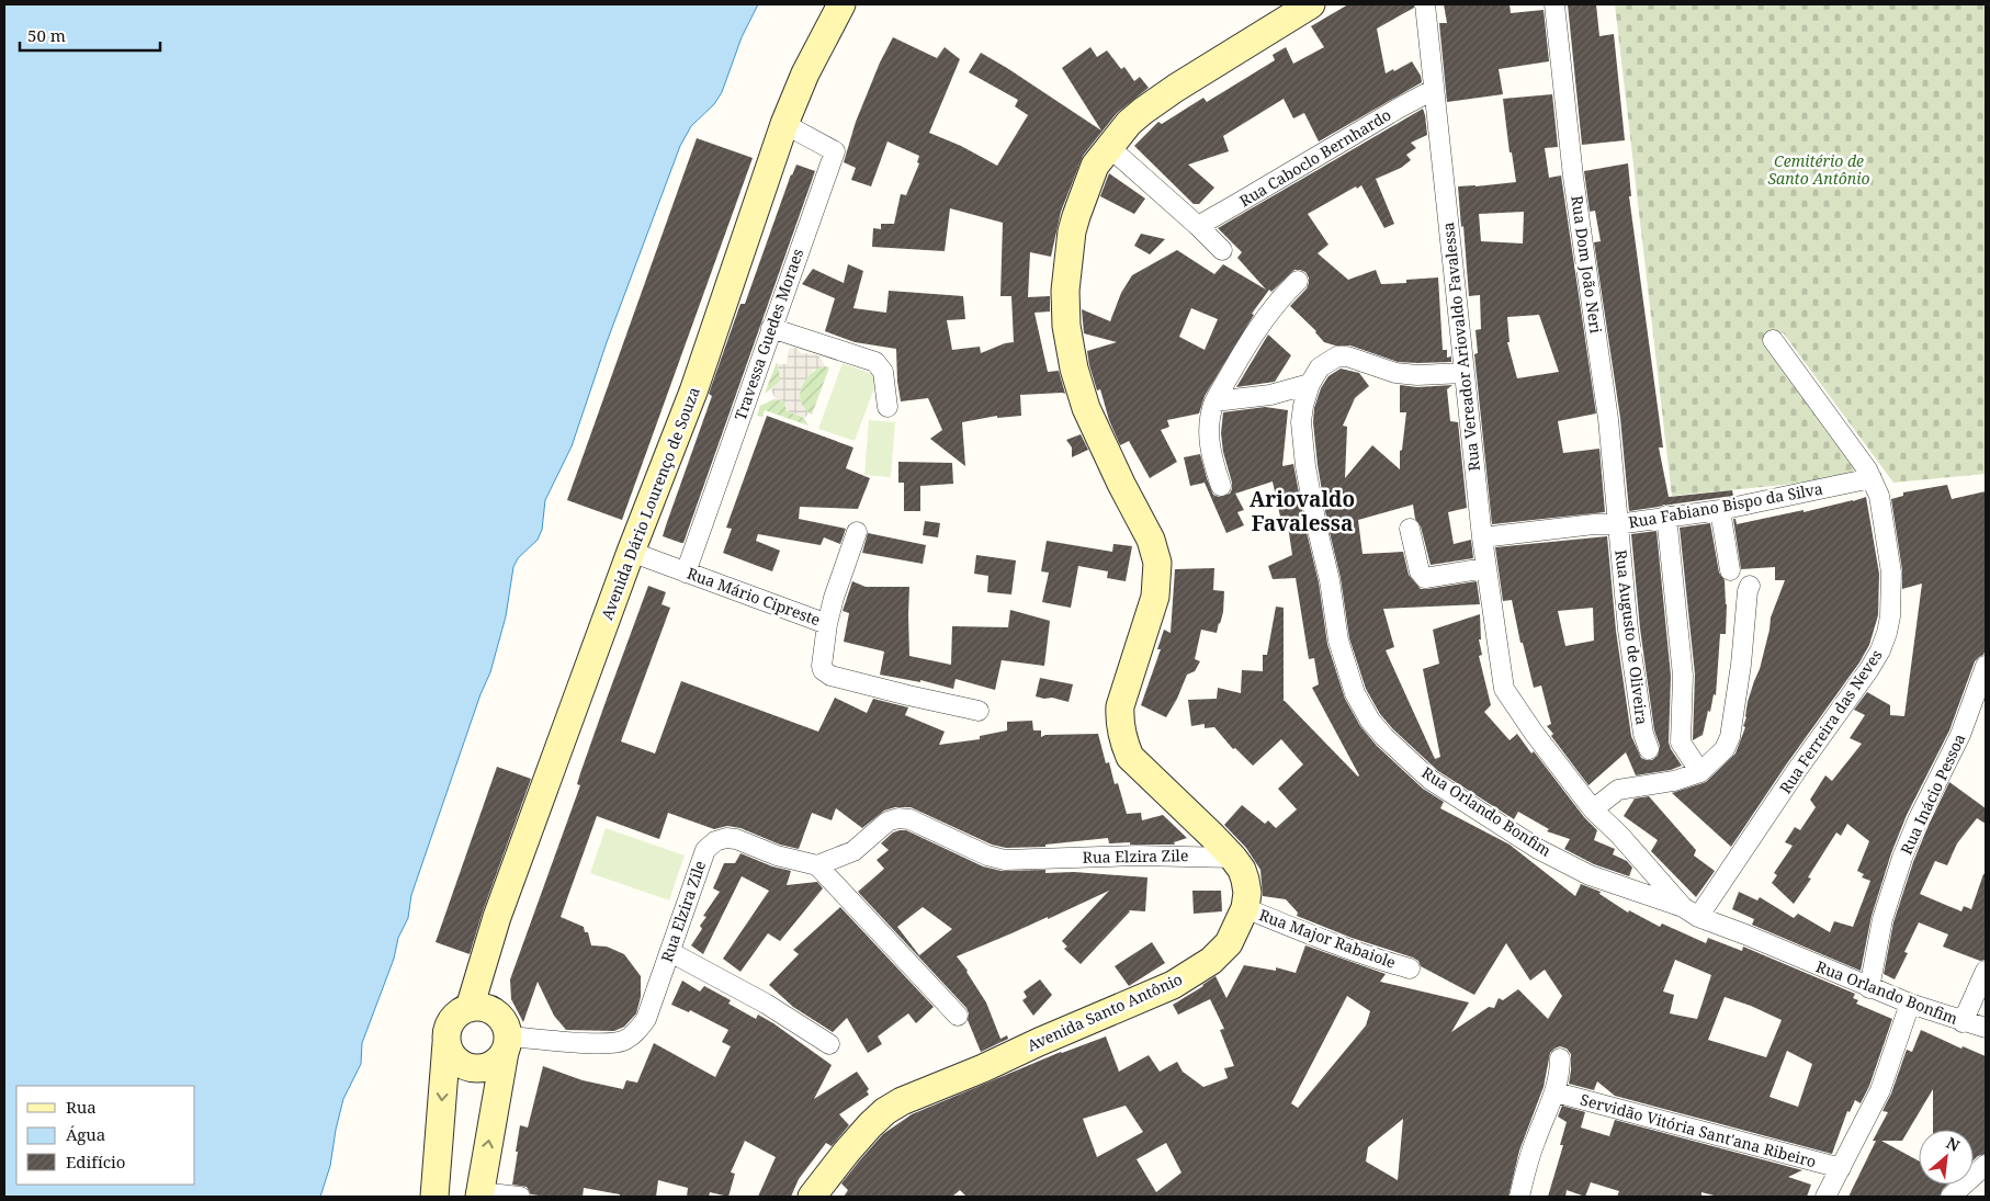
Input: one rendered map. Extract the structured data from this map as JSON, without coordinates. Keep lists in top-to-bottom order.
{
  "streets": {
    "street": [
      "Rua Caboclo Bernhardo",
      "Rua Dom João Neri",
      "Travessa Guedes Moraes",
      "Rua Vereador Ariovaldo Favalessa",
      "Avenida Dário Lourenço de Souza",
      "Rua Fabiano Bispo da Silva",
      "Rua Mário Cipreste",
      "Rua Augusto de Oliveira",
      "Rua Ferreira das Neves",
      "Rua Inácio Pessoa",
      "Rua Orlando Bonfim",
      "Rua Elzira Zile",
      "Rua Major Rabaiole",
      "Avenida Santo Antônio",
      "Servidão Vitória Sant'ana Ribeiro"
    ]
  },
  "crossings": [
    ["Rua Caboclo Bernhardo", "Rua Vereador Ariovaldo Favalessa"],
    ["Rua Dom João Neri", "Rua Fabiano Bispo da Silva"],
    ["Rua Dom João Neri", "Rua Augusto de Oliveira"],
    ["Travessa Guedes Moraes", "Avenida Dário Lourenço de Souza"],
    ["Travessa Guedes Moraes", "Rua Mário Cipreste"],
    ["Rua Vereador Ariovaldo Favalessa", "Rua Fabiano Bispo da Silva"],
    ["Rua Vereador Ariovaldo Favalessa", "Rua Orlando Bonfim"],
    ["Avenida Dário Lourenço de Souza", "Rua Mário Cipreste"],
    ["Avenida Dário Lourenço de Souza", "Rua Elzira Zile"],
    ["Rua Fabiano Bispo da Silva", "Rua Augusto de Oliveira"],
    ["Rua Fabiano Bispo da Silva", "Rua Ferreira das Neves"],
    ["Rua Ferreira das Neves", "Rua Orlando Bonfim"],
    ["Rua Inácio Pessoa", "Rua Orlando Bonfim"],
    ["Rua Elzira Zile", "Avenida Santo Antônio"],
    ["Rua Major Rabaiole", "Avenida Santo Antônio"]
  ],
  "districts": ["Ariovaldo Favalessa"],
  "parks": ["Cemitério de Santo Antônio"],
  "legend": ["Rua", "Água", "Edifício"],
  "scale_bar": "50 m",
  "north": "top right"
}
